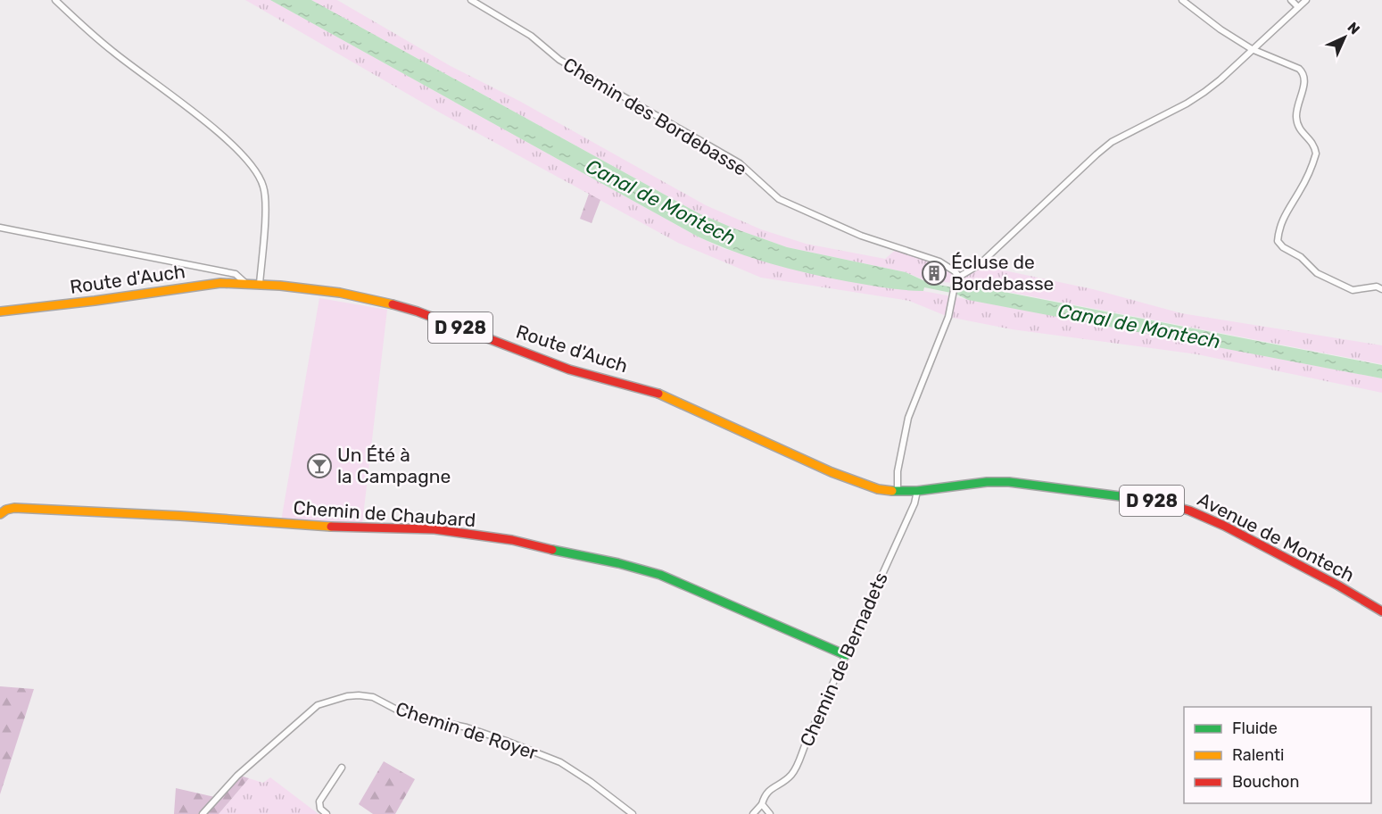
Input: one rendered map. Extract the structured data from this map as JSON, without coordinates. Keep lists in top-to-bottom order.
{
  "streets": {
    "main road": [
      "Route d'Auch",
      "D 928",
      "Chemin de Chaubard",
      "Avenue de Montech"
    ],
    "street": ["Chemin des Bordebasse", "Chemin de Bernadets", "Chemin de Royer"]
  },
  "crossings": [
    ["Route d'Auch", "Avenue de Montech"],
    ["Chemin de Chaubard", "Chemin de Bernadets"],
    ["Avenue de Montech", "Chemin de Bernadets"]
  ],
  "water": ["Canal de Montech"],
  "places": {
    "building": ["Écluse de Bordebasse"],
    "bar": ["Un Été à la Campagne"]
  },
  "legend": ["Fluide", "Ralenti", "Bouchon"],
  "north": "top right"
}
